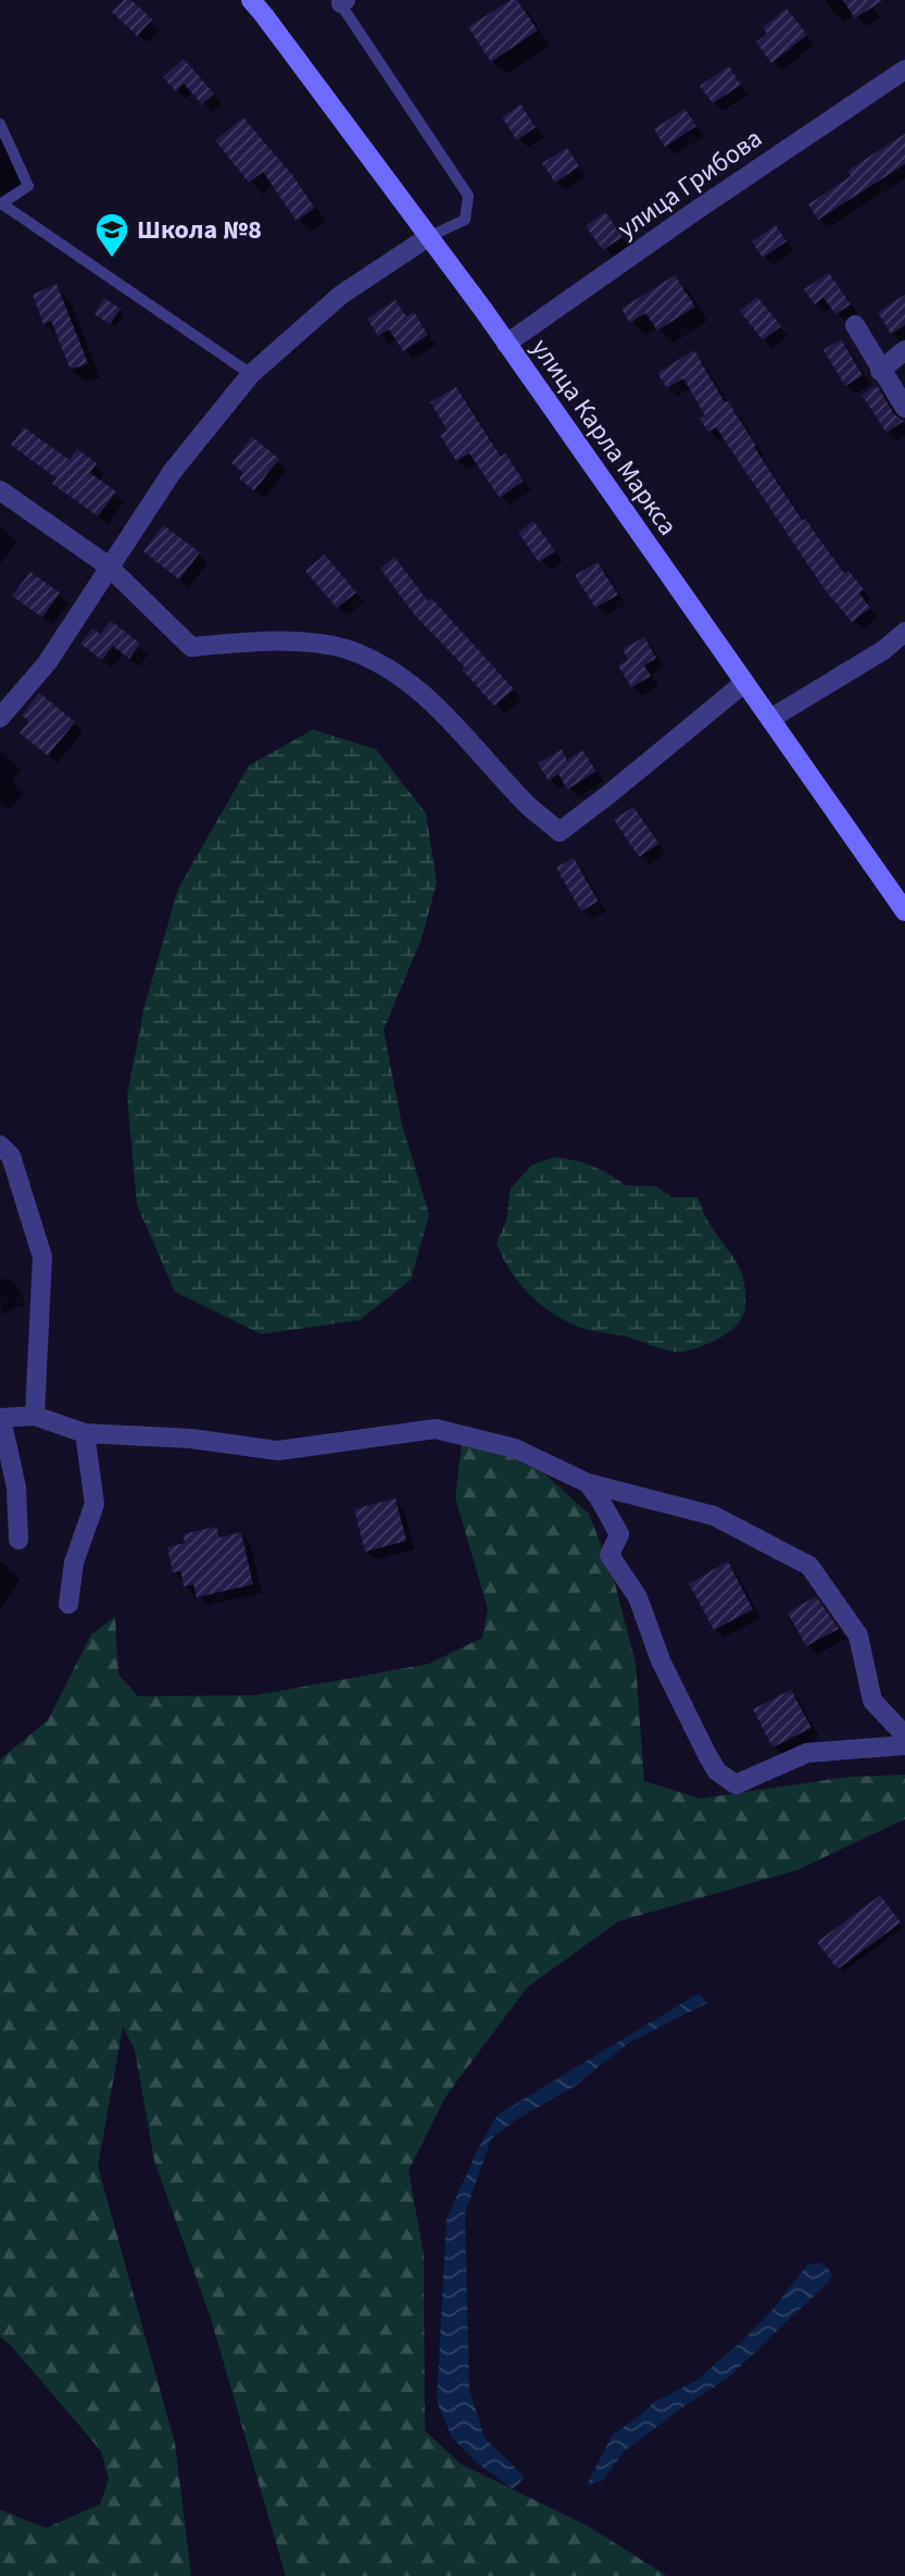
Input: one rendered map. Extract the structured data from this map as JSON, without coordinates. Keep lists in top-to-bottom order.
{
  "streets": {
    "main road": ["улица Карла Маркса"],
    "street": ["улица Грибова"]
  },
  "crossings": [
    ["улица Грибова", "улица Карла Маркса"]
  ],
  "places": {
    "school or university": ["Школа №8"]
  }
}
